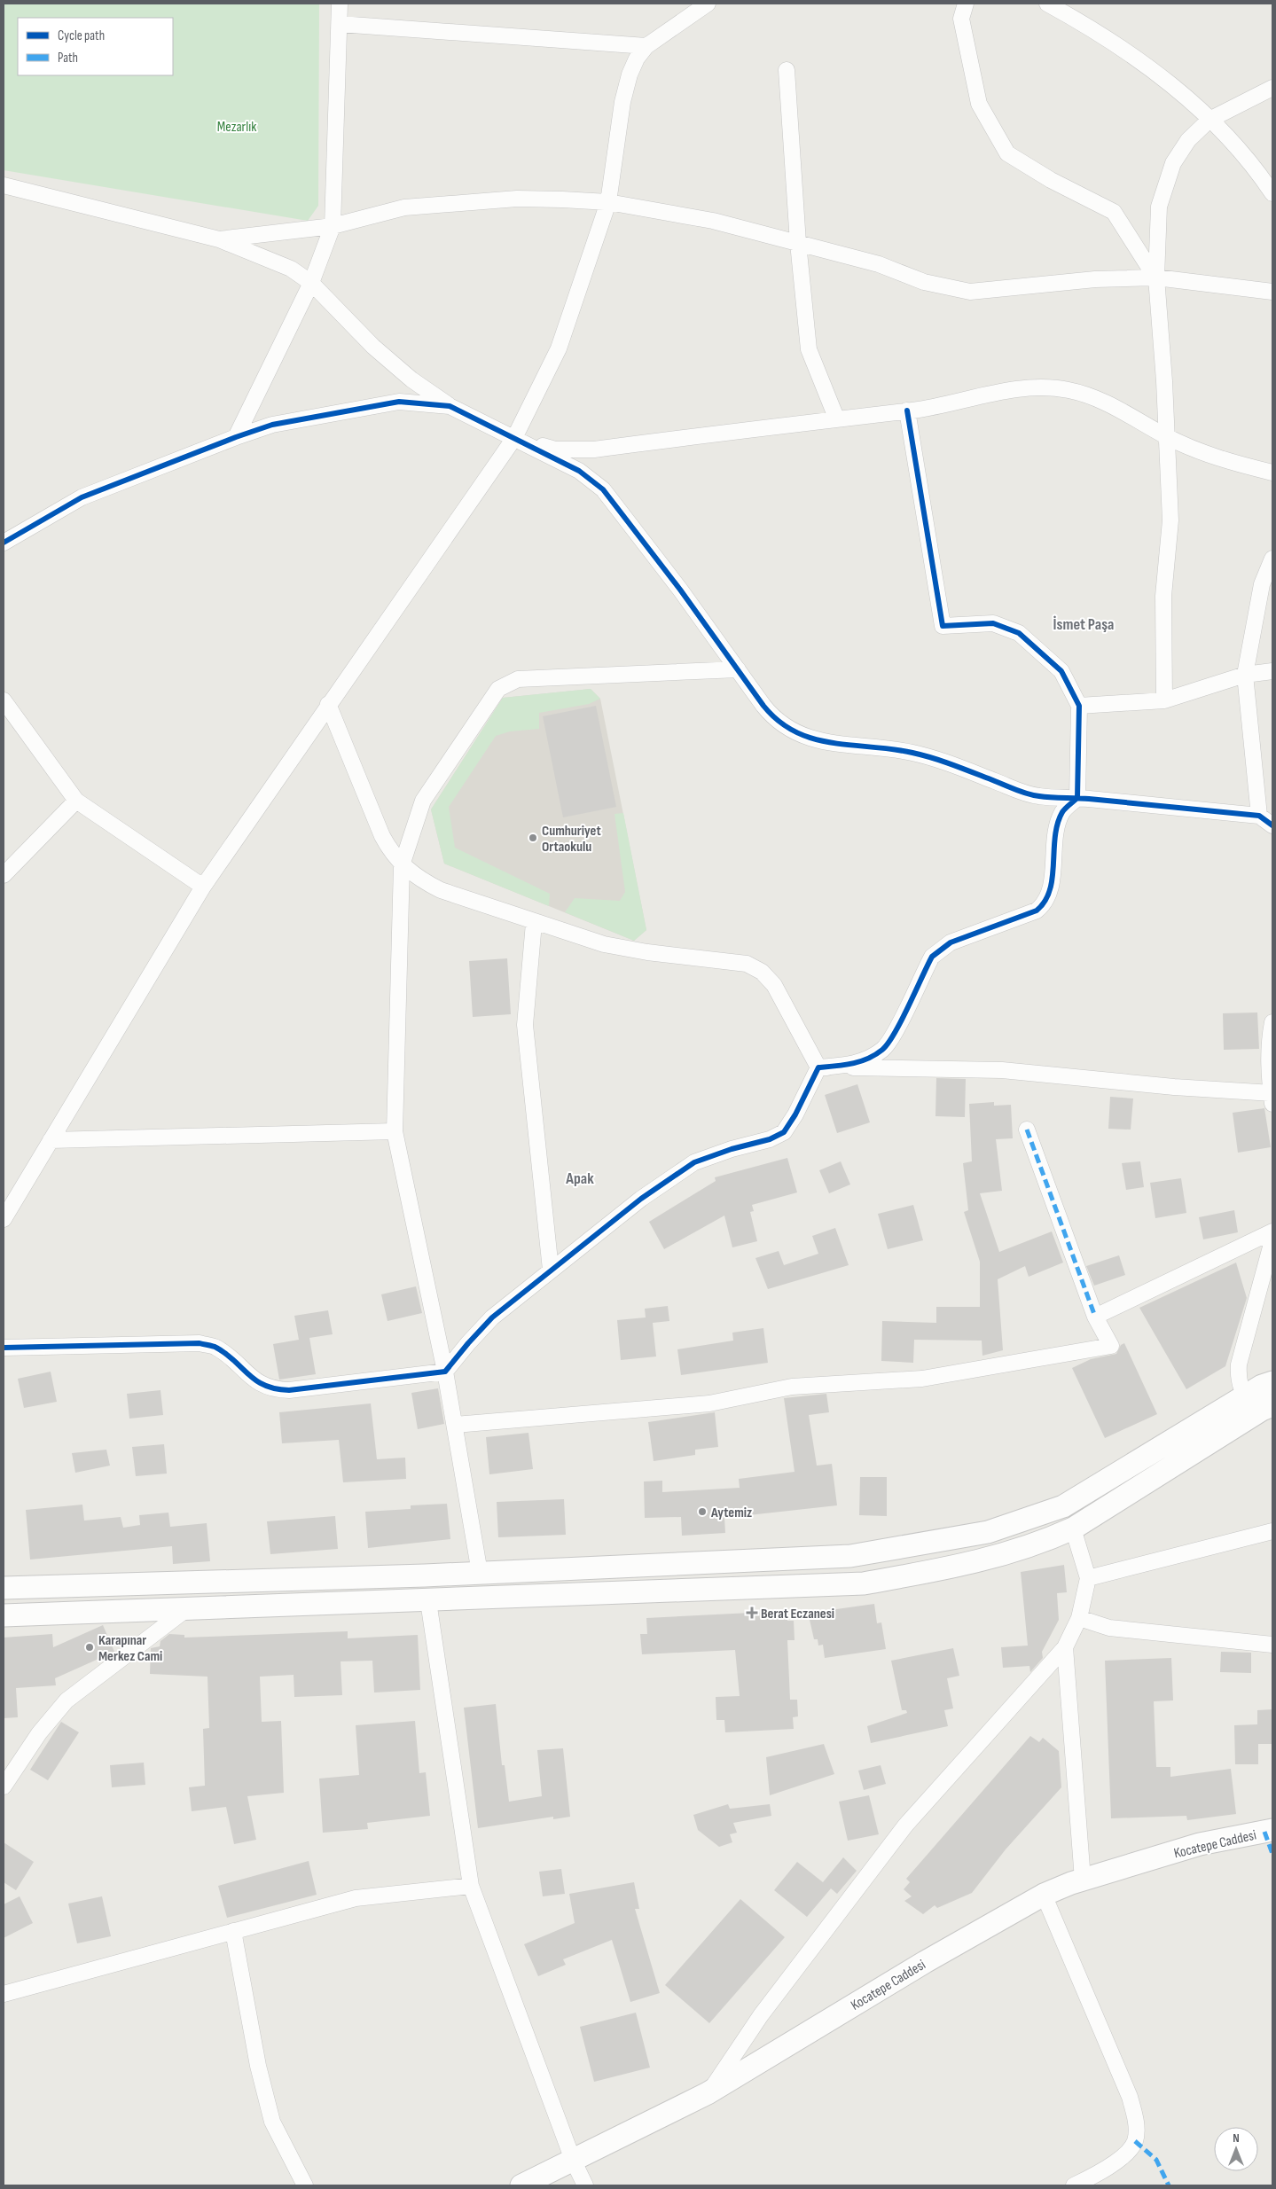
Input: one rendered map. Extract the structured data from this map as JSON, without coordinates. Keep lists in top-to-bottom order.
{
  "streets": {
    "main road": ["Kocatepe Caddesi"]
  },
  "districts": ["İsmet Paşa", "Apak"],
  "parks": ["Mezarlık"],
  "places": {
    "other": ["Cumhuriyet Ortaokulu", "Aytemiz", "Karapınar Merkez Cami"],
    "health": ["Berat Eczanesi"]
  },
  "legend": ["Cycle path", "Path"],
  "north": "top"
}
